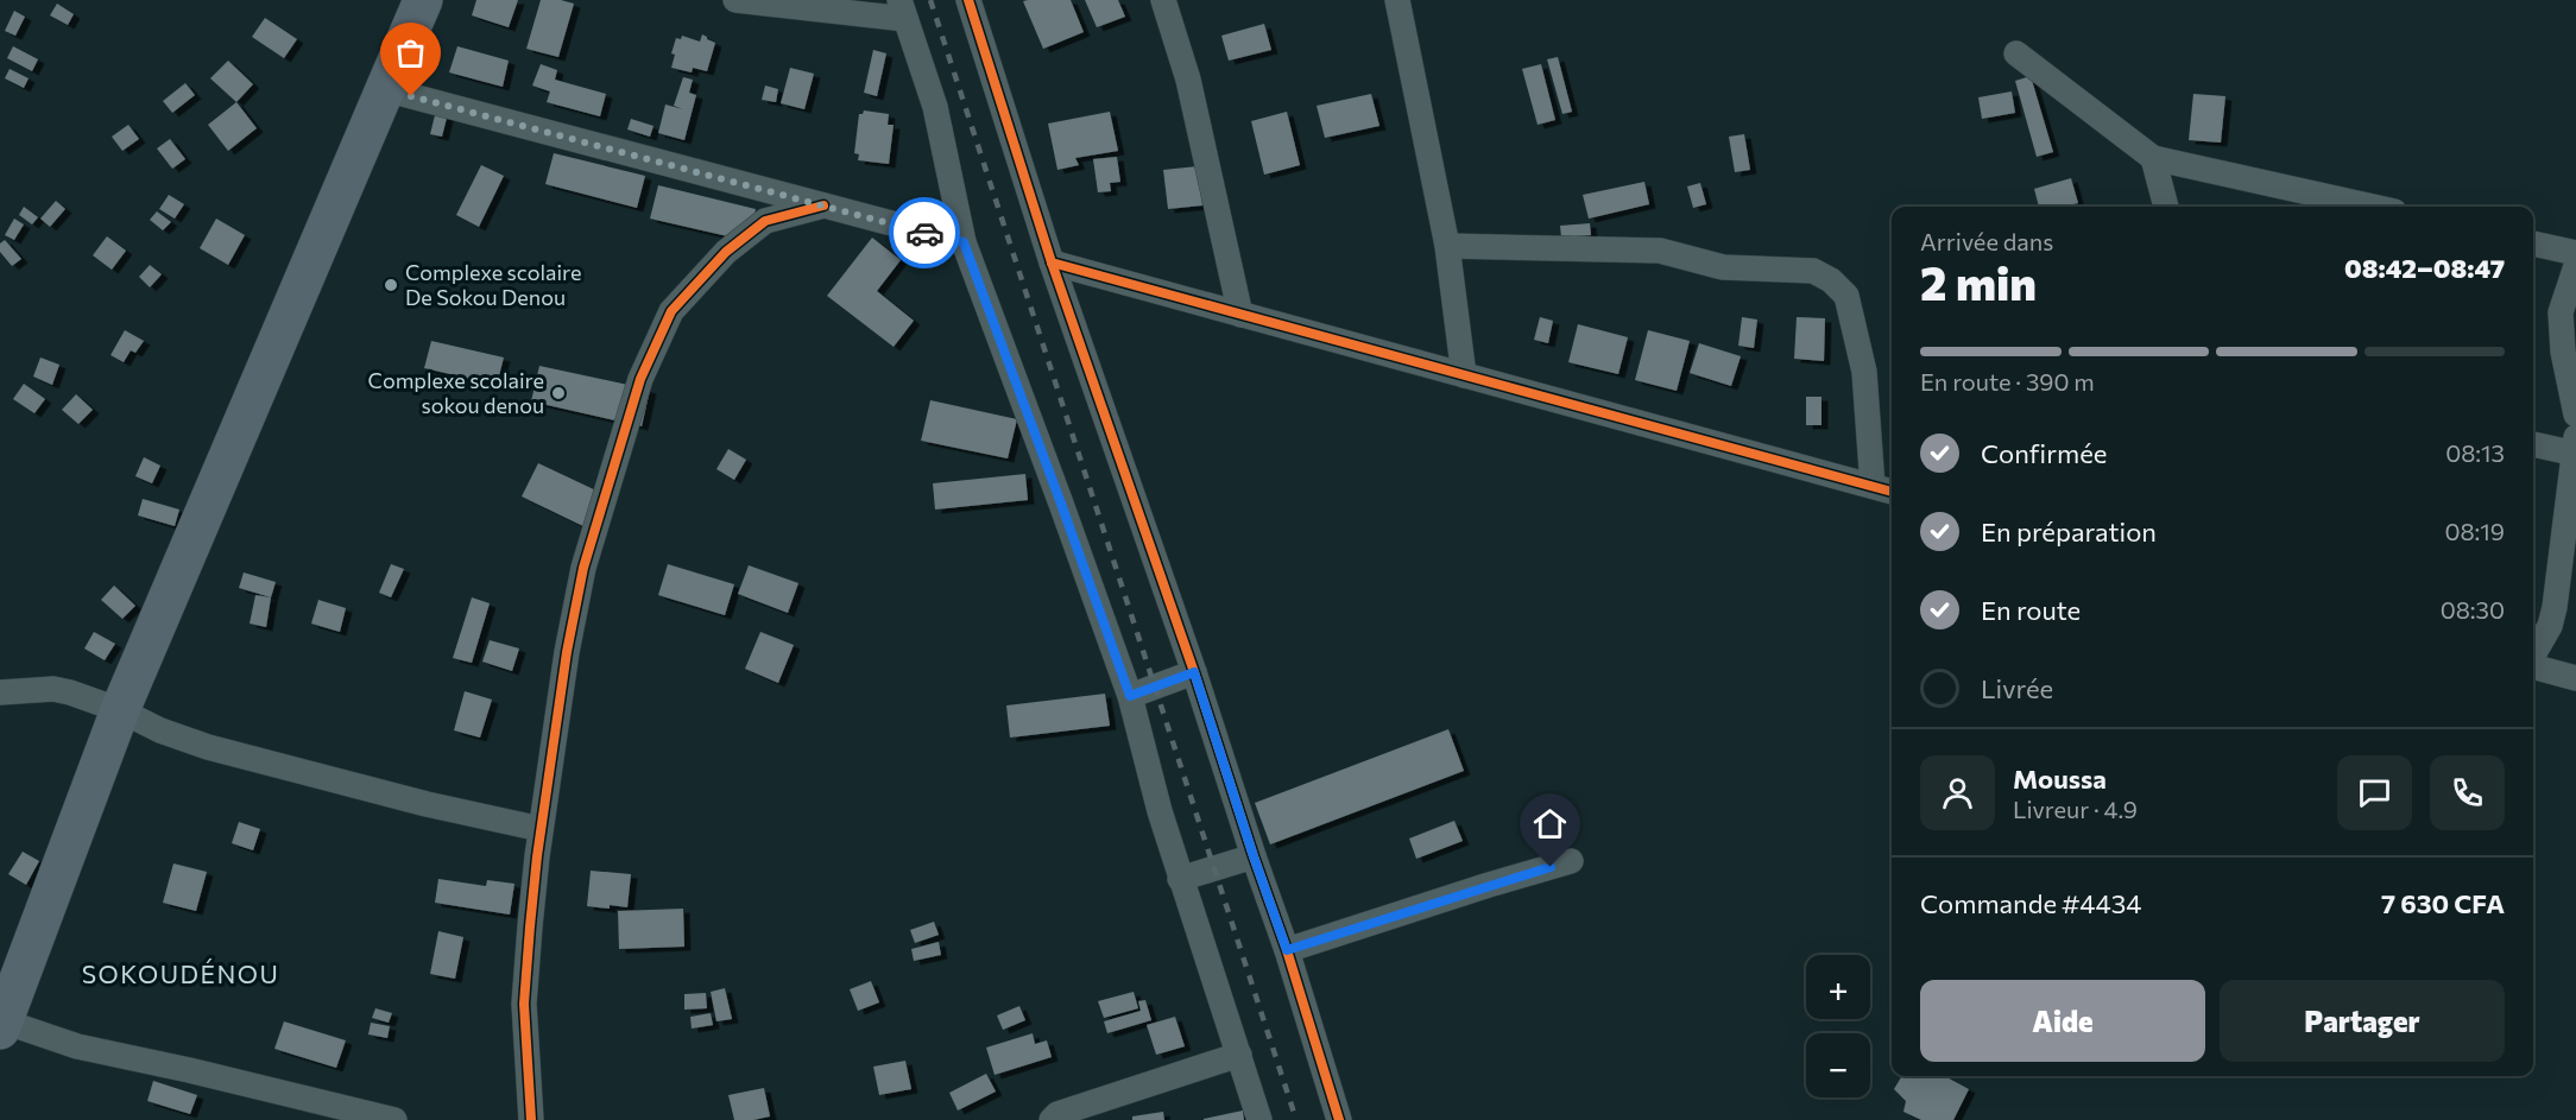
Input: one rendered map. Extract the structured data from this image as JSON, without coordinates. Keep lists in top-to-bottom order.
{
  "districts": ["SOKOUDÉNOU"],
  "places": ["Complexe scolaire De Sokou Denou", "Complexe scolaire sokou denou"],
  "page": {
    "heading": ["2 min", "Arrivée dans", "08:42–08:47"],
    "panel": [
      "Moussa",
      "Livreur · 4.9",
      "Commande #4434",
      "7 630 CFA"
    ],
    "bar": "En route · 390 m",
    "list": [
      ["Confirmée", "08:13"],
      ["En préparation", "08:19"],
      ["En route", "08:30"],
      "Livrée"
    ],
    "map_buttons": ["+", "−"],
    "buttons": ["Aide", "Partager"]
  }
}
